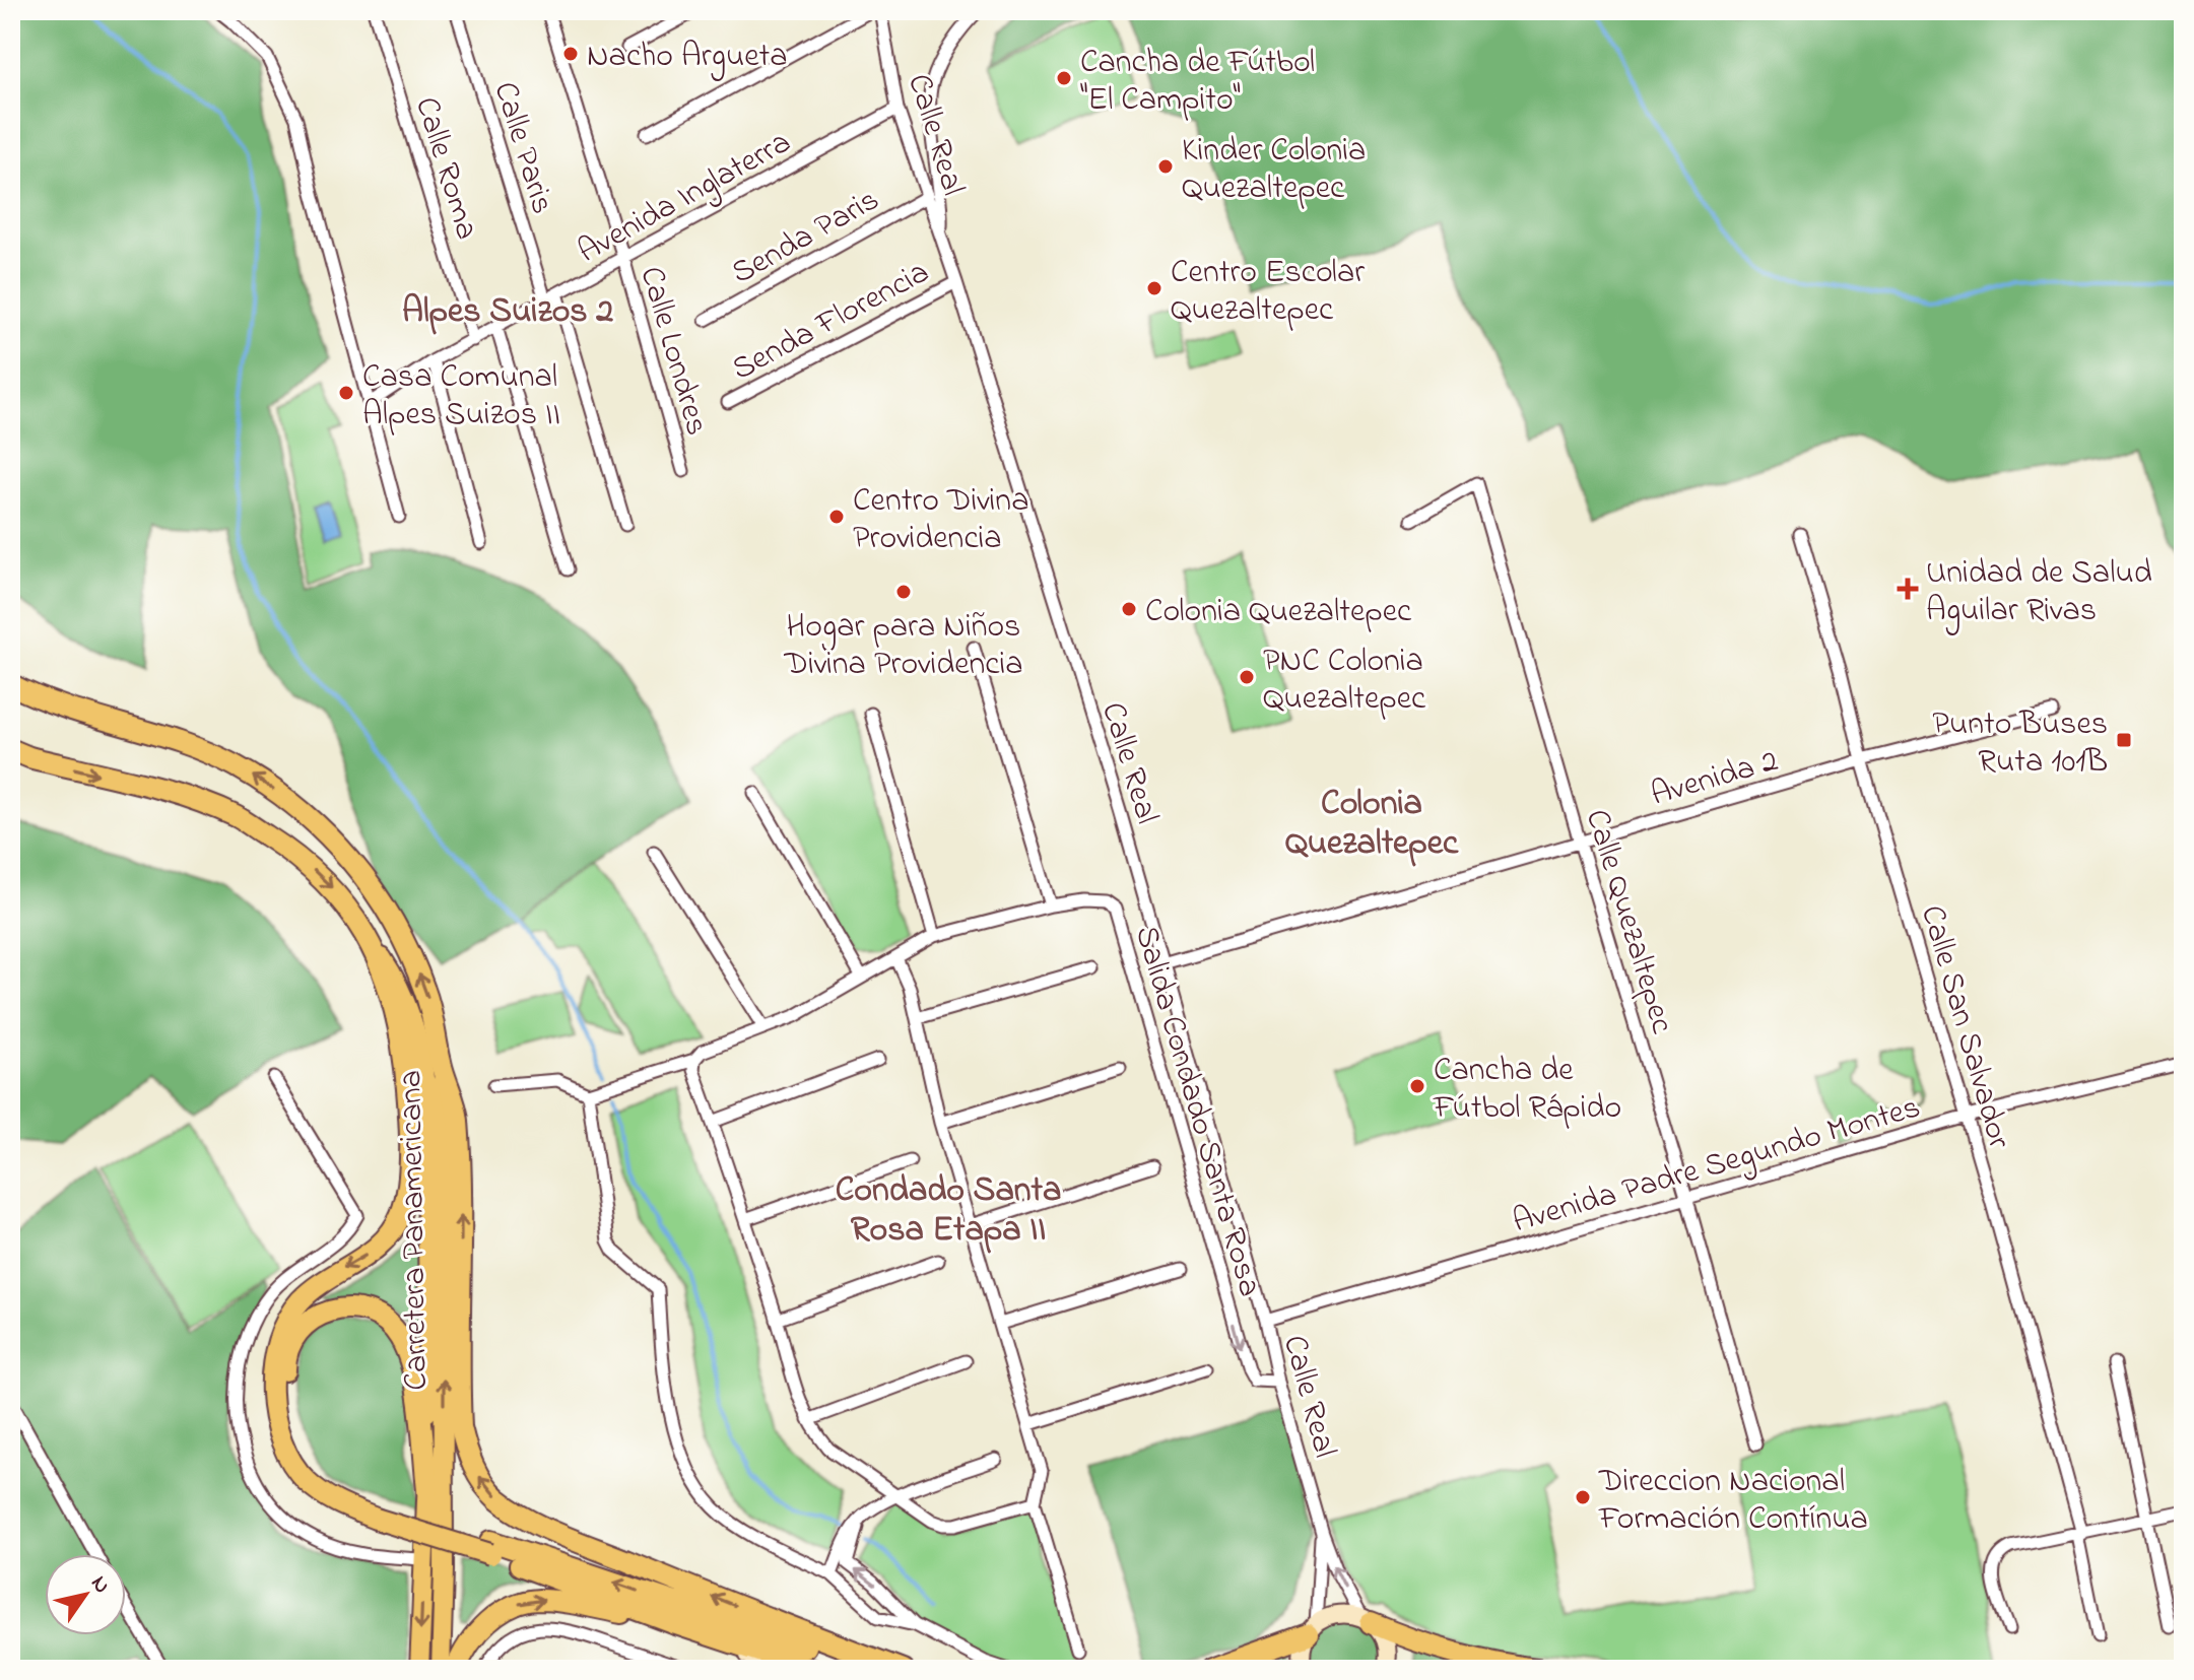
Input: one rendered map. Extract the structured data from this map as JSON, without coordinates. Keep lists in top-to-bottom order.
{
  "streets": {
    "highway": ["Carretera Panamericana"],
    "street": [
      "Calle Real",
      "Calle Paris",
      "Calle Roma",
      "Avenida Inglaterra",
      "Senda Paris",
      "Senda Florencia",
      "Calle Londres",
      "Avenida 2",
      "Calle Quezaltepec",
      "Calle San Salvador",
      "Salida Condado Santa Rosa",
      "Avenida Padre Segundo Montes"
    ]
  },
  "crossings": [
    ["Calle Real", "Avenida Inglaterra"],
    ["Calle Real", "Senda Paris"],
    ["Calle Real", "Senda Florencia"],
    ["Calle Real", "Avenida 2"],
    ["Calle Real", "Salida Condado Santa Rosa"],
    ["Calle Real", "Avenida Padre Segundo Montes"],
    ["Calle Paris", "Avenida Inglaterra"],
    ["Calle Roma", "Avenida Inglaterra"],
    ["Avenida Inglaterra", "Calle Londres"],
    ["Avenida 2", "Calle Quezaltepec"],
    ["Avenida 2", "Calle San Salvador"],
    ["Calle Quezaltepec", "Avenida Padre Segundo Montes"],
    ["Calle San Salvador", "Avenida Padre Segundo Montes"]
  ],
  "one_way": ["Salida Condado Santa Rosa"],
  "districts": ["Alpes Suizos 2", "Colonia Quezaltepec", "Condado Santa Rosa Etapa II"],
  "places": {
    "other": [
      "Nacho Argueta",
      "Cancha de Fútbol \"El Campito\"",
      "Kinder Colonia Quezaltepec",
      "Centro Escolar Quezaltepec",
      "Casa Comunal Alpes Suizos II",
      "Centro Divina Providencia",
      "Hogar para Niños Divina Providencia",
      "Colonia Quezaltepec",
      "PNC Colonia Quezaltepec",
      "Cancha de Fútbol Rápido",
      "Direccion Nacional Formación Contínua"
    ],
    "health": ["Unidad de Salud Aguilar Rivas"],
    "transit": ["Punto Buses Ruta 101B"]
  },
  "north": "top right"
}
